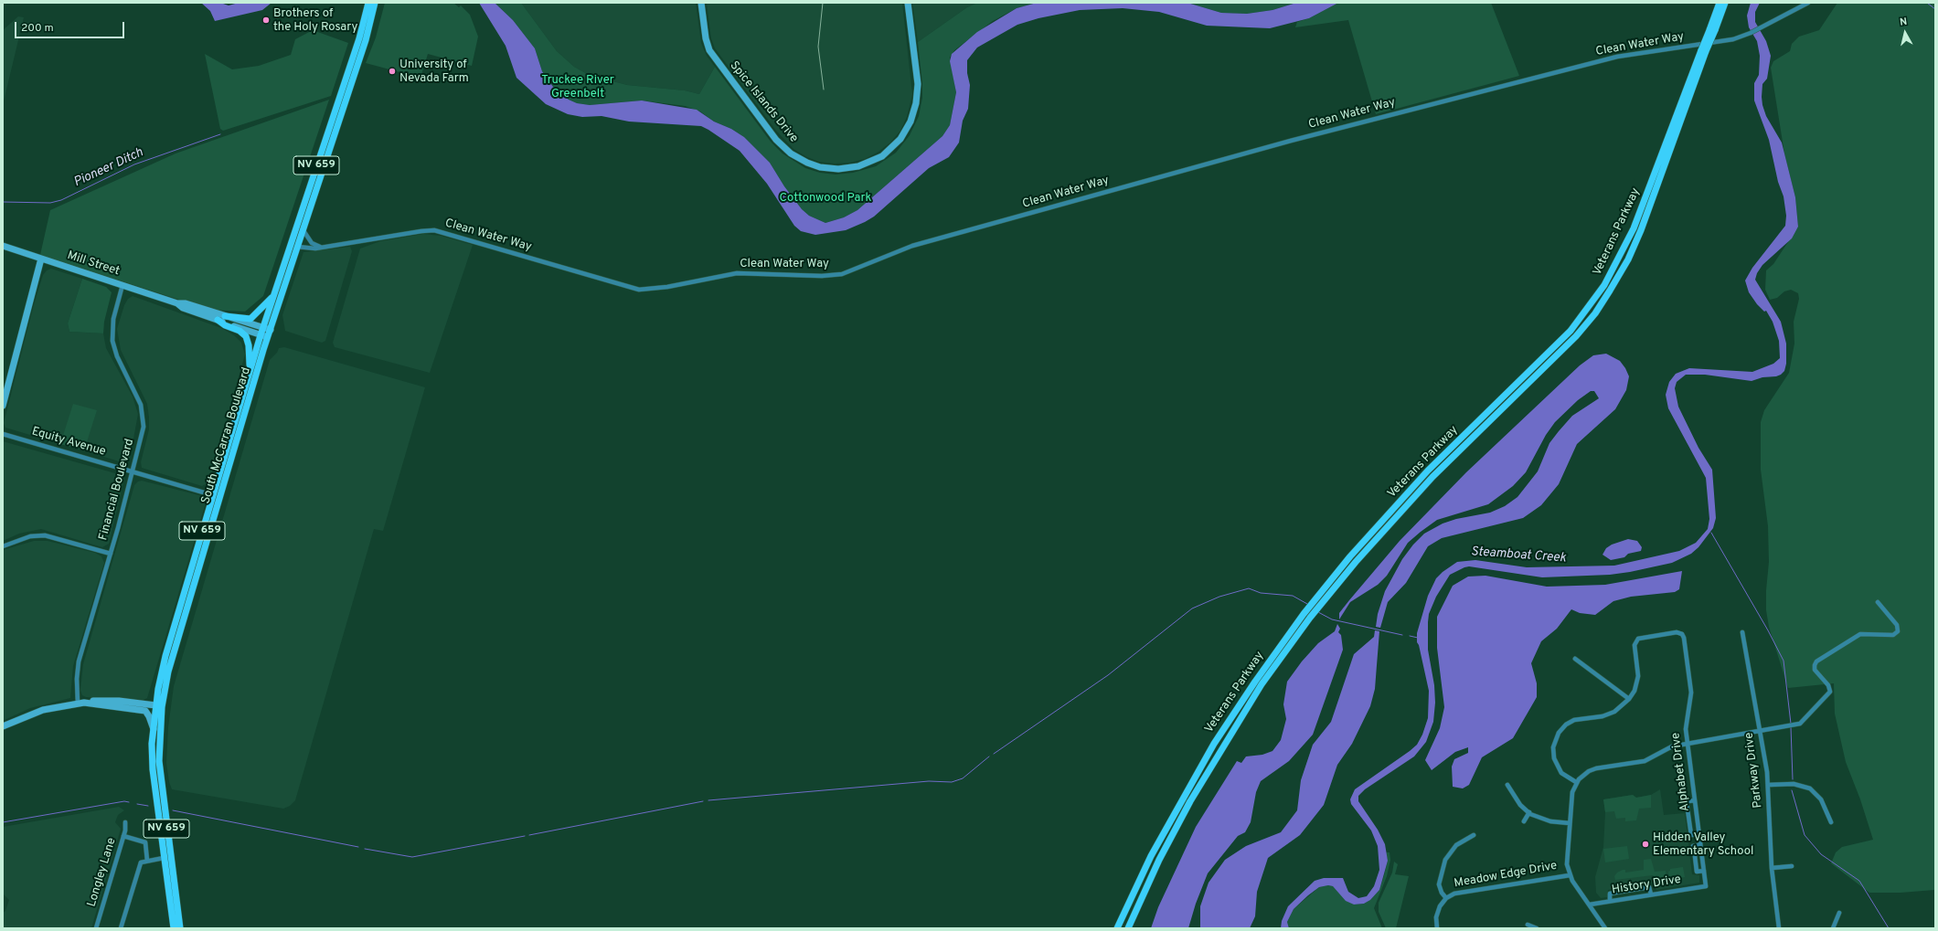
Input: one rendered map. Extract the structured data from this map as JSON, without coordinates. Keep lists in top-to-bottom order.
{
  "streets": {
    "main road": ["NV 659", "Veterans Parkway", "South McCarran Boulevard"],
    "street": [
      "Clean Water Way",
      "Spice Islands Drive",
      "Mill Street",
      "Equity Avenue",
      "Financial Boulevard",
      "Parkway Drive",
      "Alphabet Drive",
      "Longley Lane",
      "Meadow Edge Drive",
      "History Drive"
    ]
  },
  "crossings": [
    ["Clean Water Way", "South McCarran Boulevard"],
    ["Mill Street", "South McCarran Boulevard"],
    ["Mill Street", "Financial Boulevard"],
    ["South McCarran Boulevard", "Equity Avenue"],
    ["Equity Avenue", "Financial Boulevard"],
    ["Alphabet Drive", "History Drive"]
  ],
  "water": ["Pioneer Ditch", "Steamboat Creek"],
  "parks": ["Truckee River Greenbelt", "Cottonwood Park"],
  "places": ["Brothers of the Holy Rosary", "University of Nevada Farm", "Hidden Valley Elementary School"],
  "scale_bar": "200 m",
  "north": "top"
}
